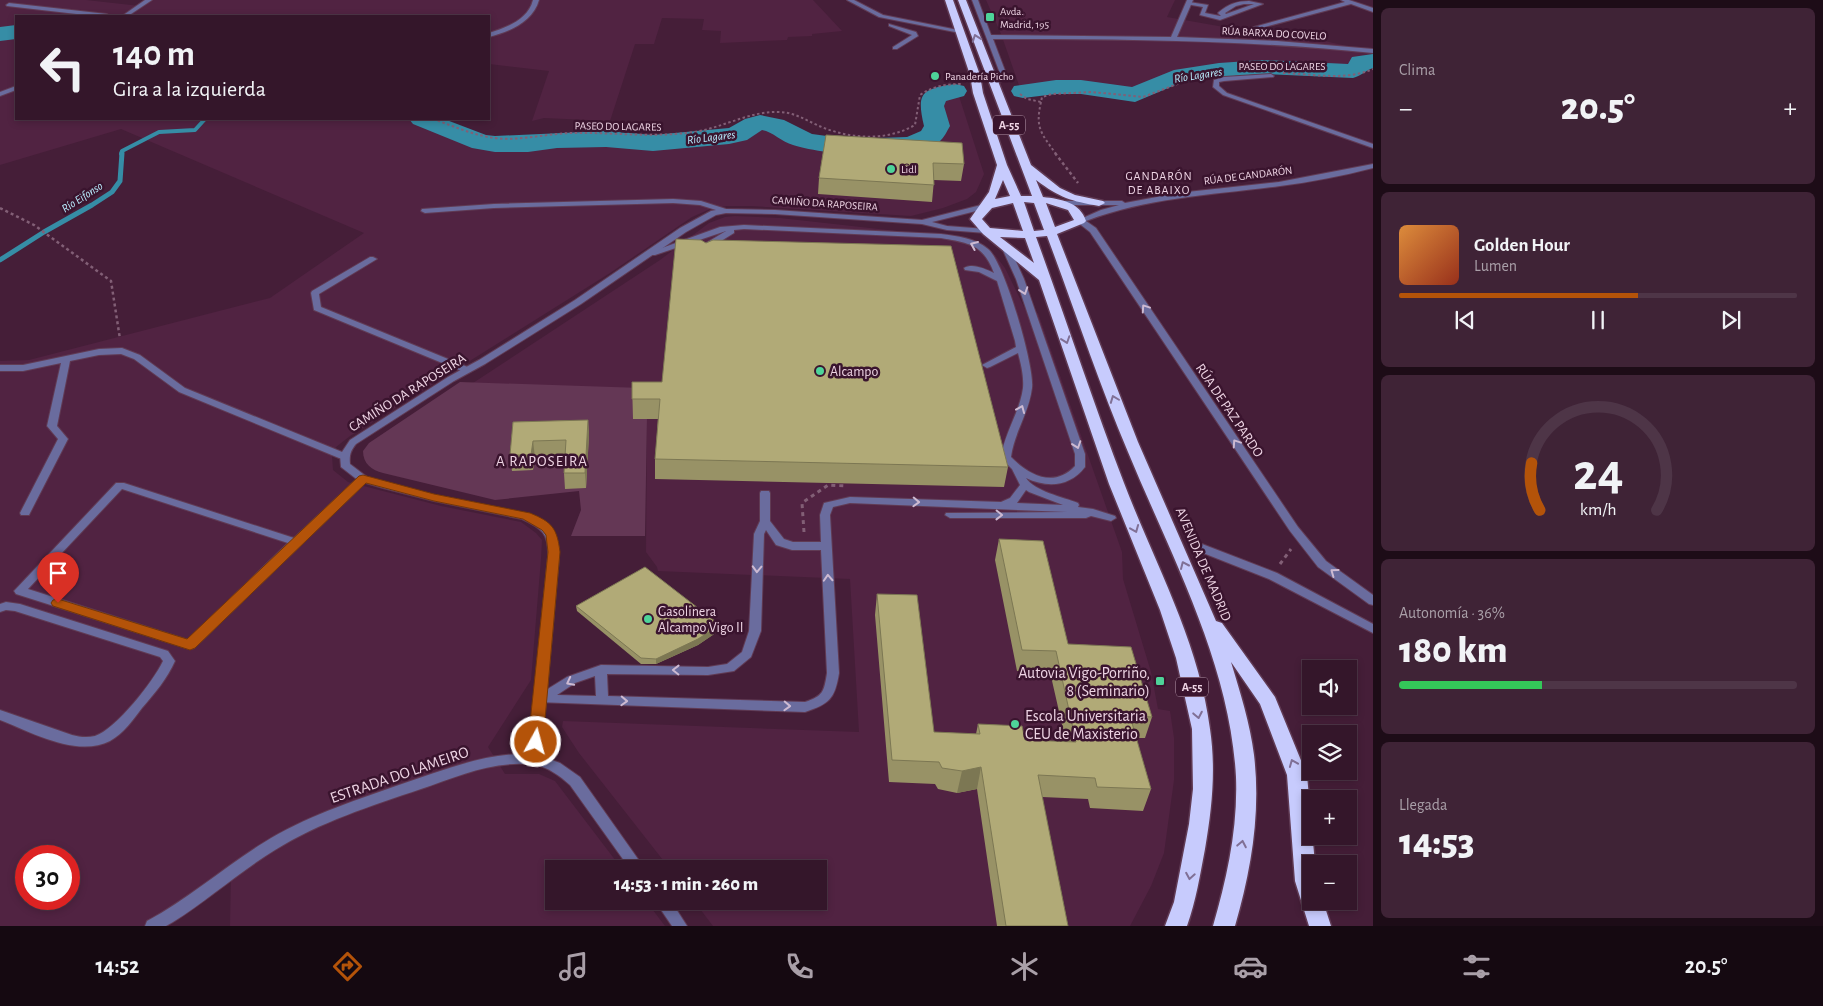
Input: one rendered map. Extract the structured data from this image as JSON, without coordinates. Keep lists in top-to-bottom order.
{
  "streets": {
    "highway": ["A-55", "AVENIDA DE MADRID"],
    "street": [
      "RÚA BARXA DO COVELO",
      "RÚA DE GANDARÓN",
      "CAMIÑO DA RAPOSEIRA",
      "RÚA DE PAZ PARDO",
      "ESTRADA DO LAMEIRO"
    ],
    "path": ["PASEO DO LAGARES"]
  },
  "crossings": [
    ["PASEO DO LAGARES", "A-55"],
    ["A-55", "AVENIDA DE MADRID"],
    ["RÚA DE GANDARÓN", "RÚA DE PAZ PARDO"]
  ],
  "one_way": ["RÚA DE PAZ PARDO"],
  "districts": ["GANDARÓN DE ABAIXO", "A RAPOSEIRA"],
  "water": ["Río Lagares", "Río Eifonso"],
  "places": {
    "transit": ["Avda. Madrid, 195", "Autovia Vigo-Porriño, 8 (Seminario)"],
    "other": [
      "Panadería Picho",
      "Lidl",
      "Alcampo",
      "Gasolinera Alcampo Vigo II",
      "Escola Universitaria CEU de Maxisterio"
    ]
  },
  "page": {
    "tile": [
      "Clima",
      ["Autonomía · 36%", "180 km"],
      ["Llegada", "14:53"]
    ],
    "turn": ["140 m", "Gira a la izquierda"],
    "heat": ["−", "20.5°", "+"],
    "song": ["Golden Hour", "Lumen"],
    "map_buttons": ["+", "−"],
    "limit": "30",
    "trip": "14:53 · 1 min · 260 m",
    "tabs": ["14:52", "20.5°"],
    "gauge": ["24", "km/h"]
  }
}
